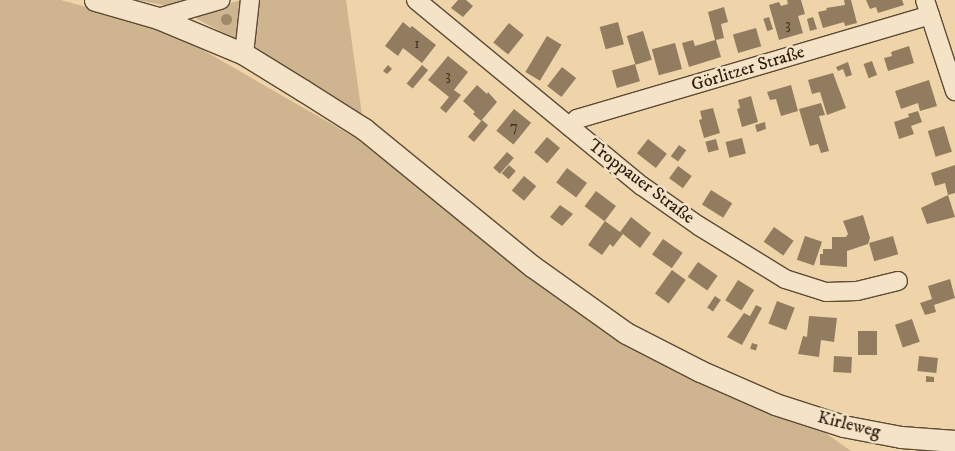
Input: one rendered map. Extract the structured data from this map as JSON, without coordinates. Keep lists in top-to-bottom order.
{
  "streets": {
    "street": ["Görlitzer Straße", "Troppauer Straße", "Kirleweg"]
  },
  "crossings": [
    ["Görlitzer Straße", "Troppauer Straße"]
  ],
  "house_numbers": [
    "3",
    "1",
    "3",
    "7"
  ]
}
